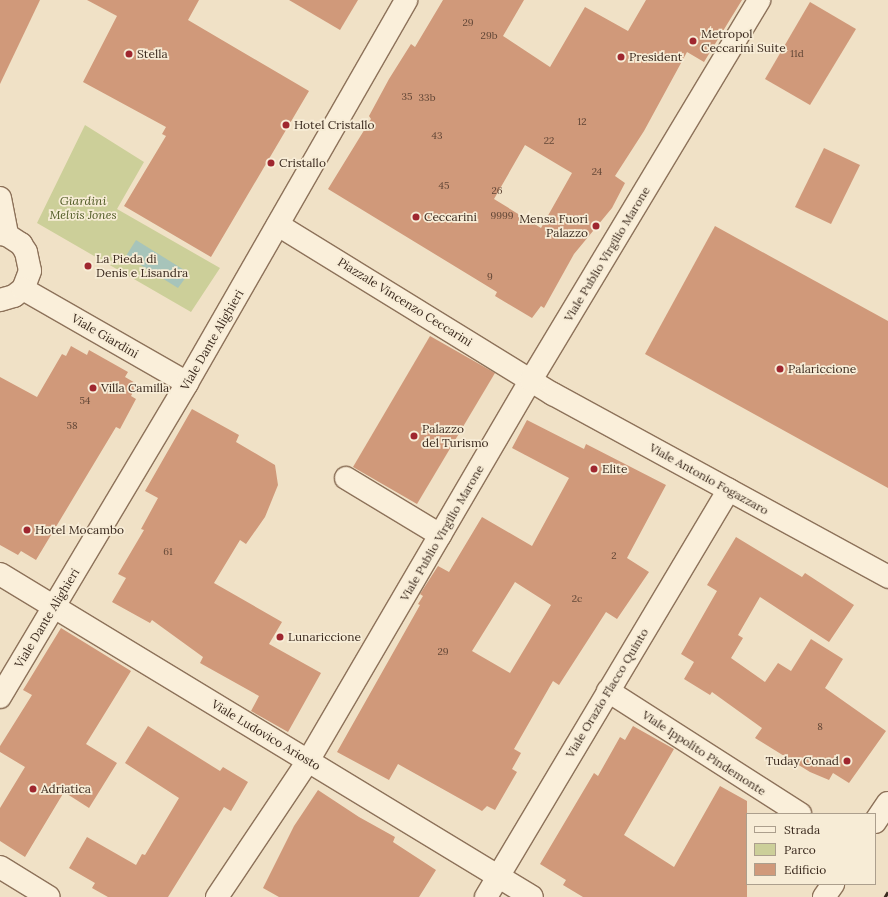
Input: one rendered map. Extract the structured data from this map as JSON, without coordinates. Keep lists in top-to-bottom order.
{
  "streets": {
    "street": [
      "Viale Publio Virgilio Marone",
      "Piazzale Vincenzo Ceccarini",
      "Viale Giardini",
      "Viale Dante Alighieri",
      "Viale Antonio Fogazzaro",
      "Viale Orazio Flacco Quinto",
      "Viale Ludovico Ariosto",
      "Viale Ippolito Pindemonte"
    ]
  },
  "crossings": [
    ["Viale Publio Virgilio Marone", "Piazzale Vincenzo Ceccarini"],
    ["Viale Publio Virgilio Marone", "Viale Antonio Fogazzaro"],
    ["Viale Publio Virgilio Marone", "Viale Ludovico Ariosto"],
    ["Piazzale Vincenzo Ceccarini", "Viale Dante Alighieri"],
    ["Piazzale Vincenzo Ceccarini", "Viale Antonio Fogazzaro"],
    ["Viale Giardini", "Viale Dante Alighieri"],
    ["Viale Dante Alighieri", "Viale Ludovico Ariosto"],
    ["Viale Antonio Fogazzaro", "Viale Orazio Flacco Quinto"],
    ["Viale Orazio Flacco Quinto", "Viale Ludovico Ariosto"],
    ["Viale Orazio Flacco Quinto", "Viale Ippolito Pindemonte"]
  ],
  "parks": ["Giardini Melvis Jones"],
  "places": [
    "Metropol Ceccarini Suite",
    "Stella",
    "President",
    "Hotel Cristallo",
    "Cristallo",
    "Ceccarini",
    "Mensa Fuori Palazzo",
    "La Pieda di Denis e Lisandra",
    "Palariccione",
    "Villa Camilla",
    "Palazzo del Turismo",
    "Elite",
    "Hotel Mocambo",
    "Lunariccione",
    "Tuday Conad",
    "Adriatica"
  ],
  "house_numbers": [
    "29",
    "29b",
    "11d",
    "35",
    "33b",
    "12",
    "43",
    "22",
    "24",
    "45",
    "26",
    "9999",
    "9",
    "54",
    "58",
    "61",
    "2",
    "2c",
    "29",
    "8"
  ],
  "legend": ["Strada", "Parco", "Edificio"]
}
